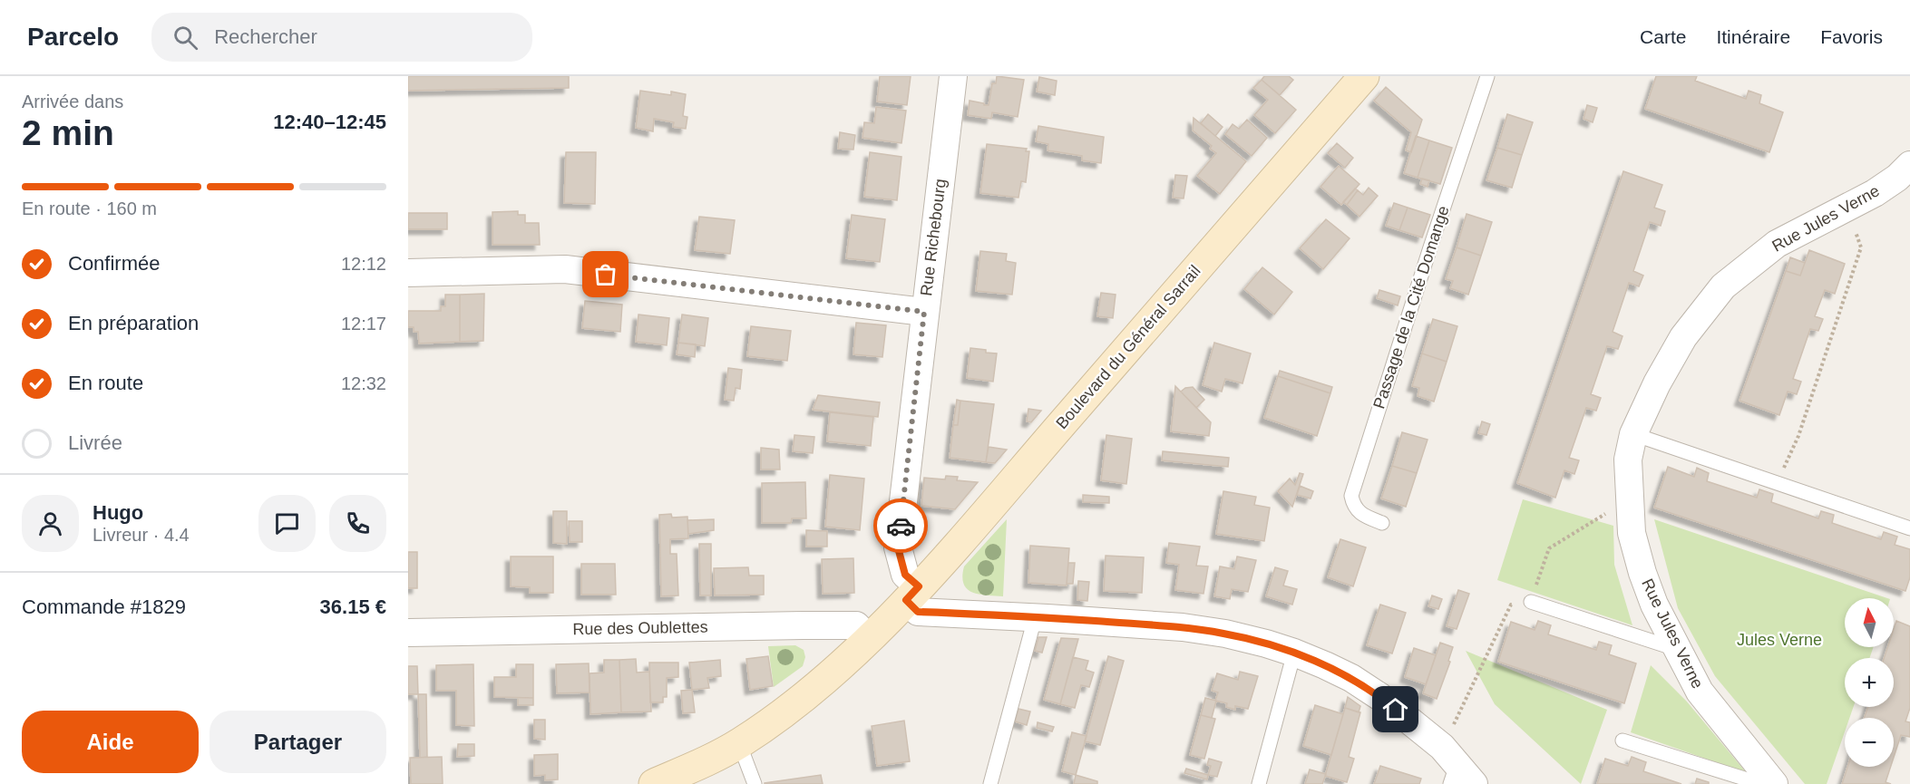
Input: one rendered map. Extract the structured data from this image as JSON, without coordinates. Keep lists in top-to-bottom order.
{
  "streets": {
    "main road": ["Boulevard du Général Sarrail"],
    "street": ["Rue Jules Verne", "Rue Richebourg", "Rue des Oublettes"],
    "lane": ["Passage de la Cité Domange"]
  },
  "crossings": [
    ["Rue Richebourg", "Boulevard du Général Sarrail"],
    ["Boulevard du Général Sarrail", "Rue des Oublettes"]
  ],
  "parks": ["Jules Verne"],
  "north": "top",
  "page": {
    "header": "Parcelo",
    "search": "Rechercher",
    "nav": ["Carte", "Itinéraire", "Favoris"],
    "heading": ["2 min", "Arrivée dans", "12:40–12:45"],
    "panel": [
      "Hugo",
      "Livreur · 4.4",
      "Commande #1829",
      "36.15 €"
    ],
    "bar": "En route · 160 m",
    "list": [
      ["Confirmée", "12:12"],
      ["En préparation", "12:17"],
      ["En route", "12:32"],
      "Livrée"
    ],
    "map_buttons": ["+", "−"],
    "buttons": ["Aide", "Partager"]
  }
}
